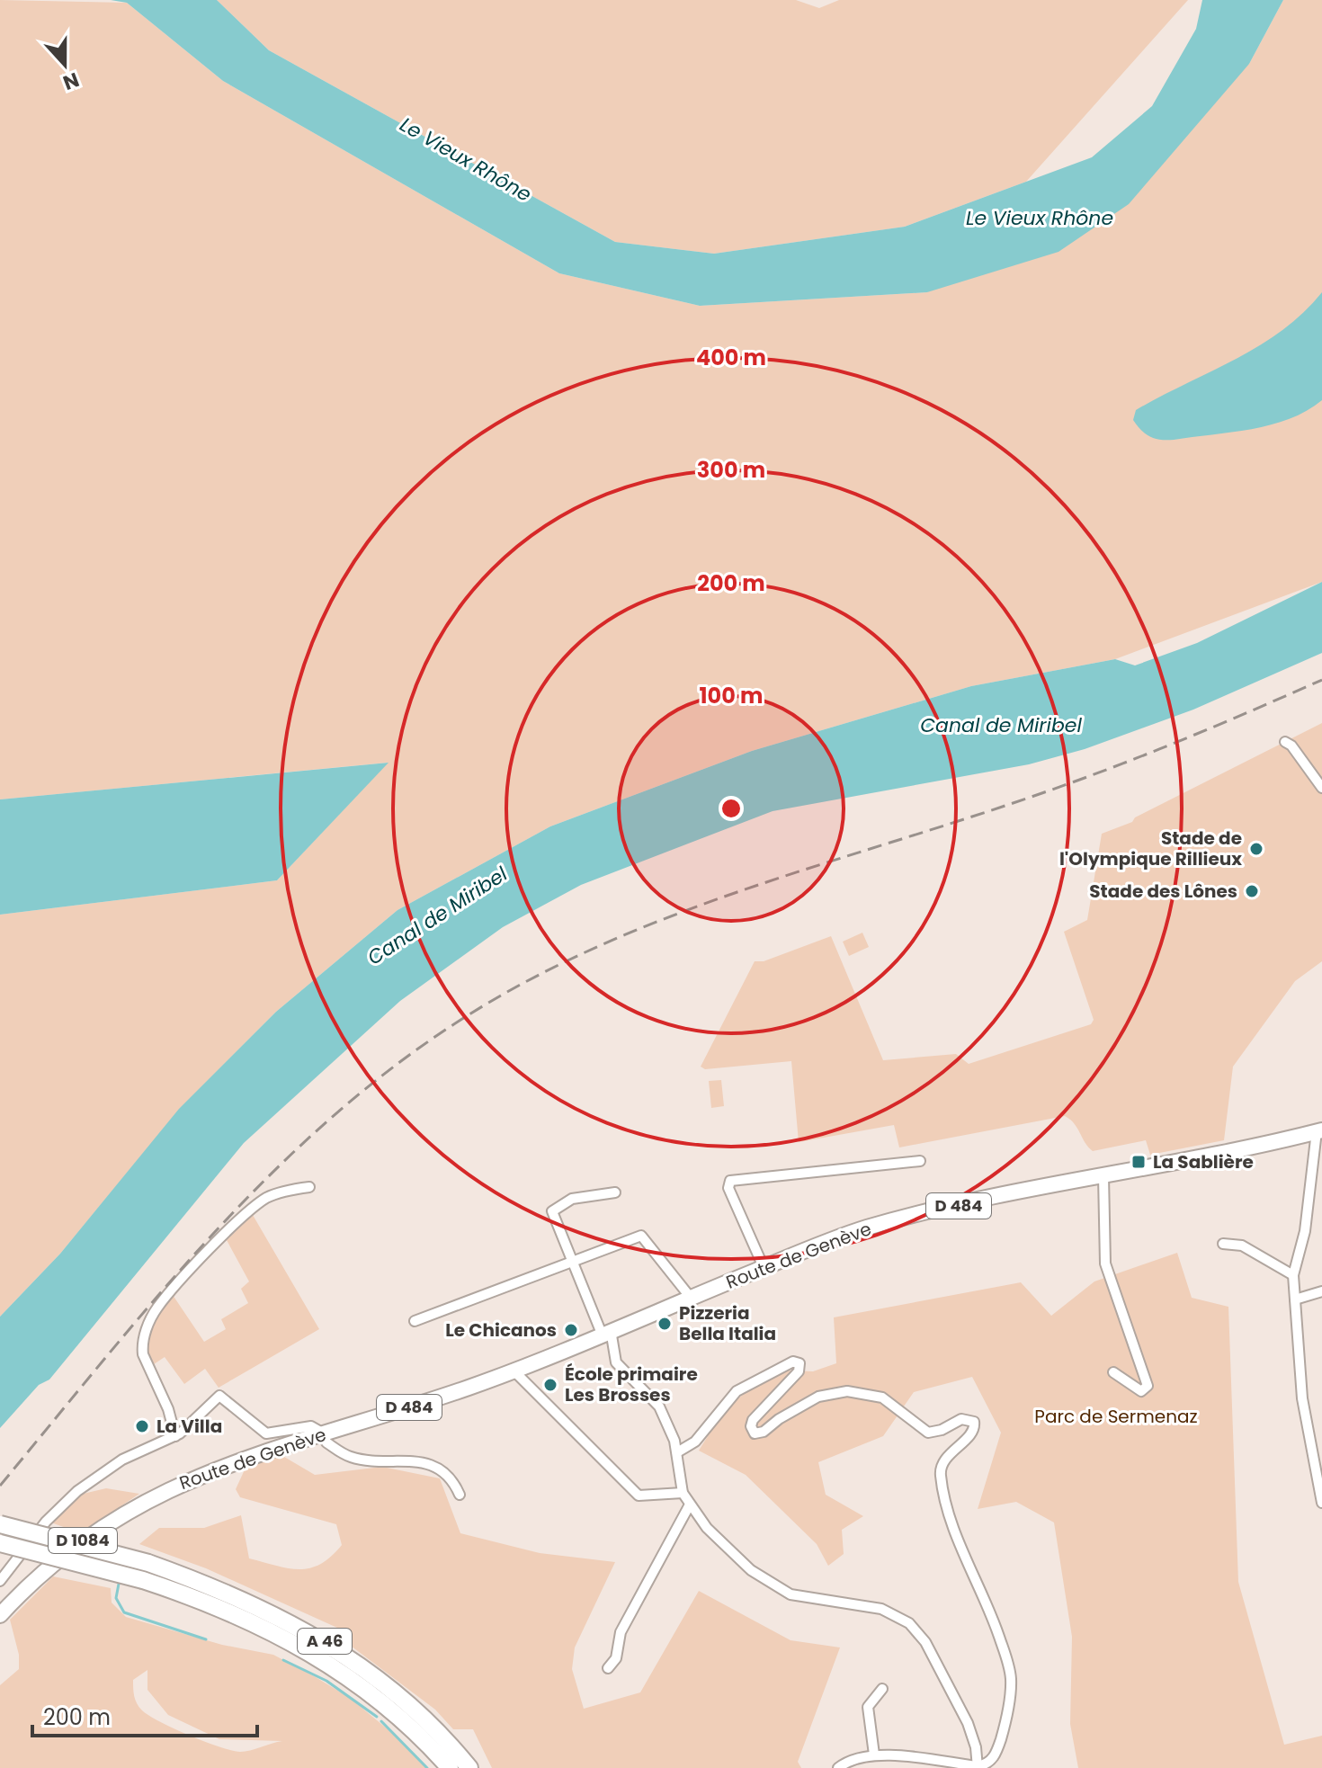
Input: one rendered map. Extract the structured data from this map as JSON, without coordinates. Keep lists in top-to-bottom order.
{
  "streets": {
    "highway": ["A 46"],
    "main road": ["D 484", "Route de Genève", "D 1084"]
  },
  "water": ["Le Vieux Rhône", "Canal de Miribel"],
  "parks": ["Parc de Sermenaz"],
  "places": {
    "other": [
      "Stade de l'Olympique Rillieux",
      "Stade des Lônes",
      "Pizzeria Bella Italia",
      "Le Chicanos",
      "École primaire Les Brosses",
      "La Villa"
    ],
    "transit": ["La Sablière"]
  },
  "scale_bar": "200 m",
  "north": "bottom",
  "rings": [
    "400 m",
    "300 m",
    "200 m",
    "100 m"
  ]
}
